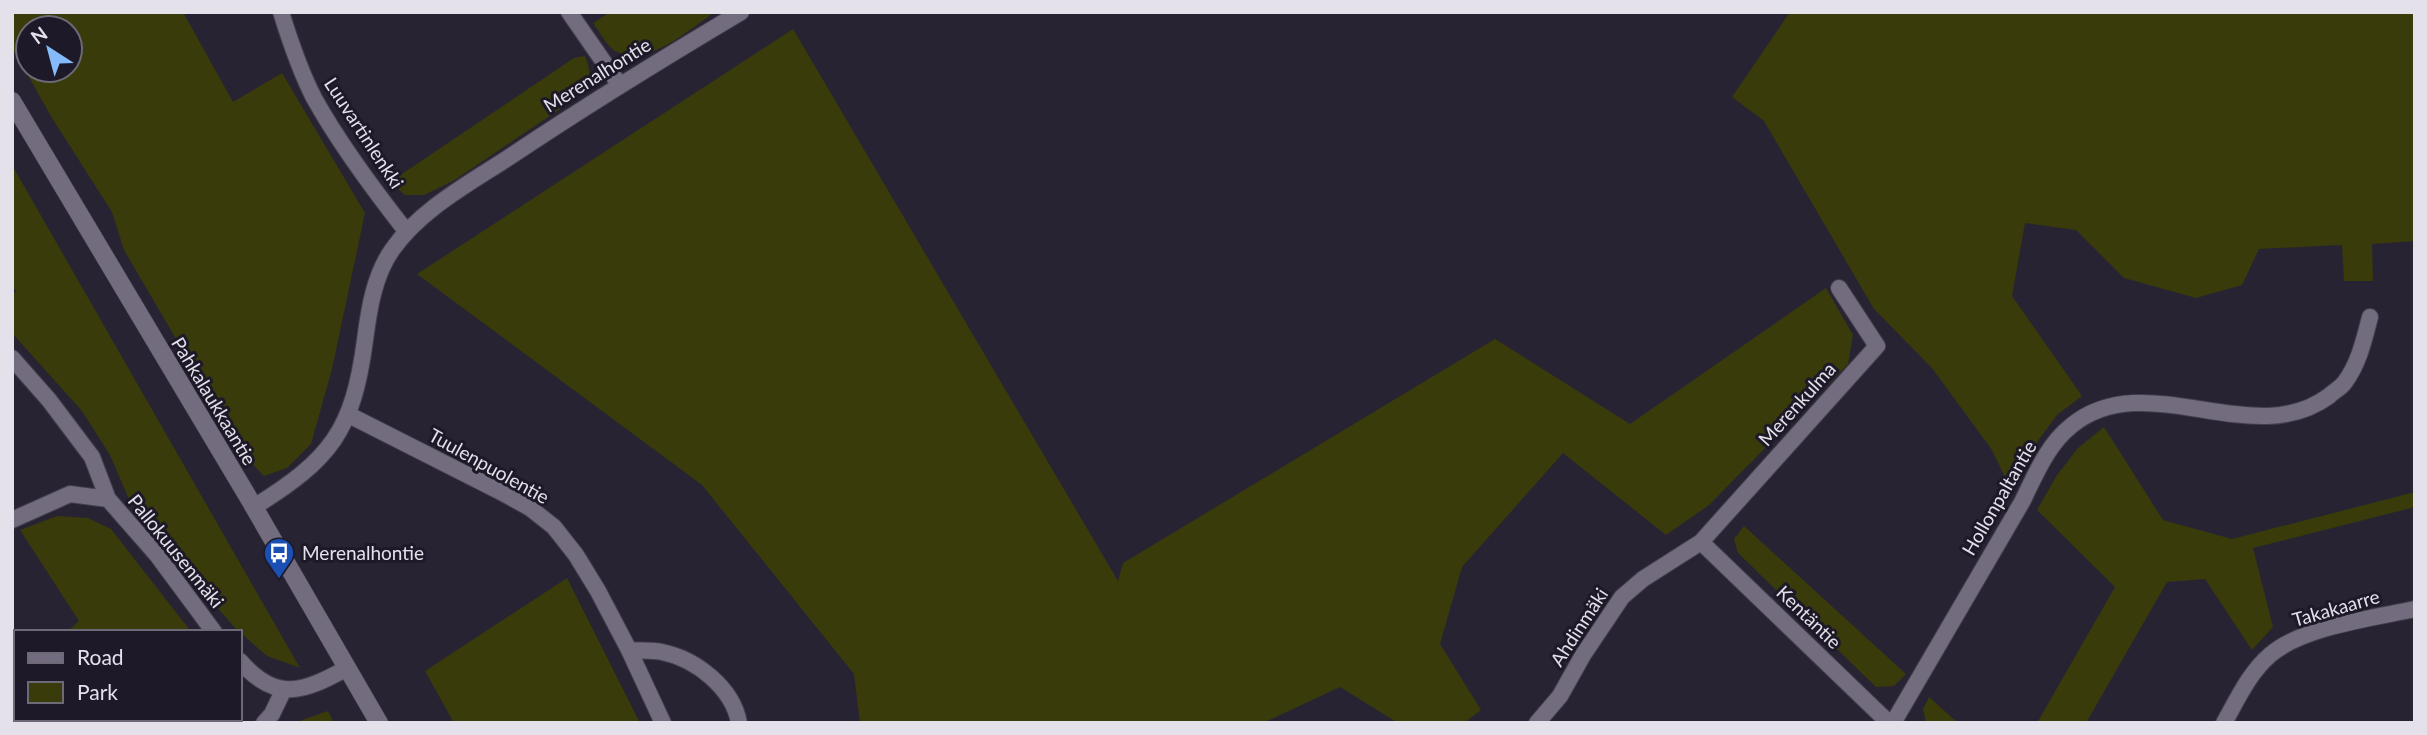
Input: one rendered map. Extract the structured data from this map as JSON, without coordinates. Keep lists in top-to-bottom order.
{
  "streets": {
    "street": [
      "Merenalhontie",
      "Luuvartinlenkki",
      "Pahkalaukkaantie",
      "Merenkulma",
      "Tuulenpuolentie",
      "Hollonpaltantie",
      "Pallokuusenmäki",
      "Takakaarre",
      "Kentäntie",
      "Ahdinmäki"
    ]
  },
  "crossings": [
    ["Merenalhontie", "Luuvartinlenkki"],
    ["Merenalhontie", "Pahkalaukkaantie"],
    ["Merenalhontie", "Tuulenpuolentie"],
    ["Merenkulma", "Kentäntie"],
    ["Merenkulma", "Ahdinmäki"],
    ["Hollonpaltantie", "Kentäntie"],
    ["Kentäntie", "Ahdinmäki"]
  ],
  "places": {
    "bus stop": ["Merenalhontie"]
  },
  "legend": ["Road", "Park"],
  "north": "top left"
}
